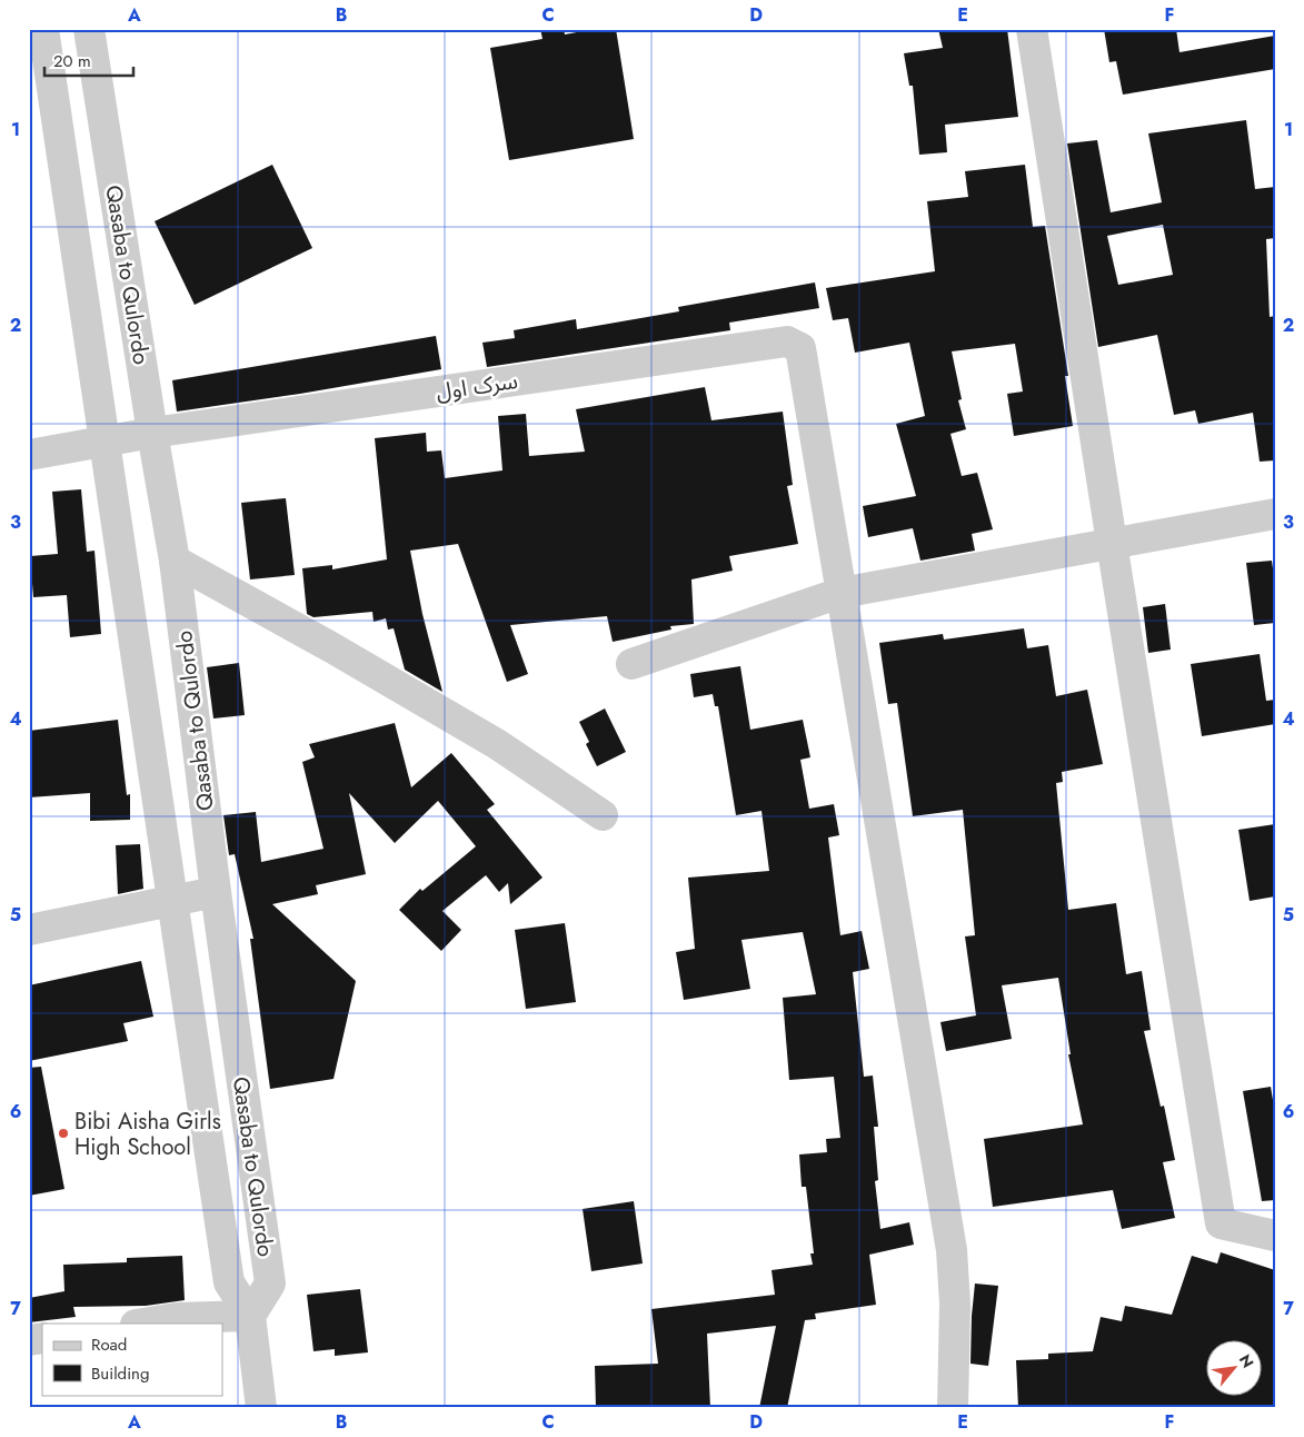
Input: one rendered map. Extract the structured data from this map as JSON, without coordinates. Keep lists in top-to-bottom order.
{
  "streets": {
    "street": ["Qasaba to Qulordo", "سرک اول"]
  },
  "crossings": [
    ["Qasaba to Qulordo", "سرک اول"]
  ],
  "places": ["Bibi Aisha Girls High School"],
  "legend": ["Road", "Building"],
  "scale_bar": "20 m",
  "north": "top right",
  "grid": {
    "columns": [
      "A",
      "B",
      "C",
      "D",
      "E",
      "F"
    ],
    "rows": [
      "1",
      "2",
      "3",
      "4",
      "5",
      "6",
      "7"
    ]
  }
}
